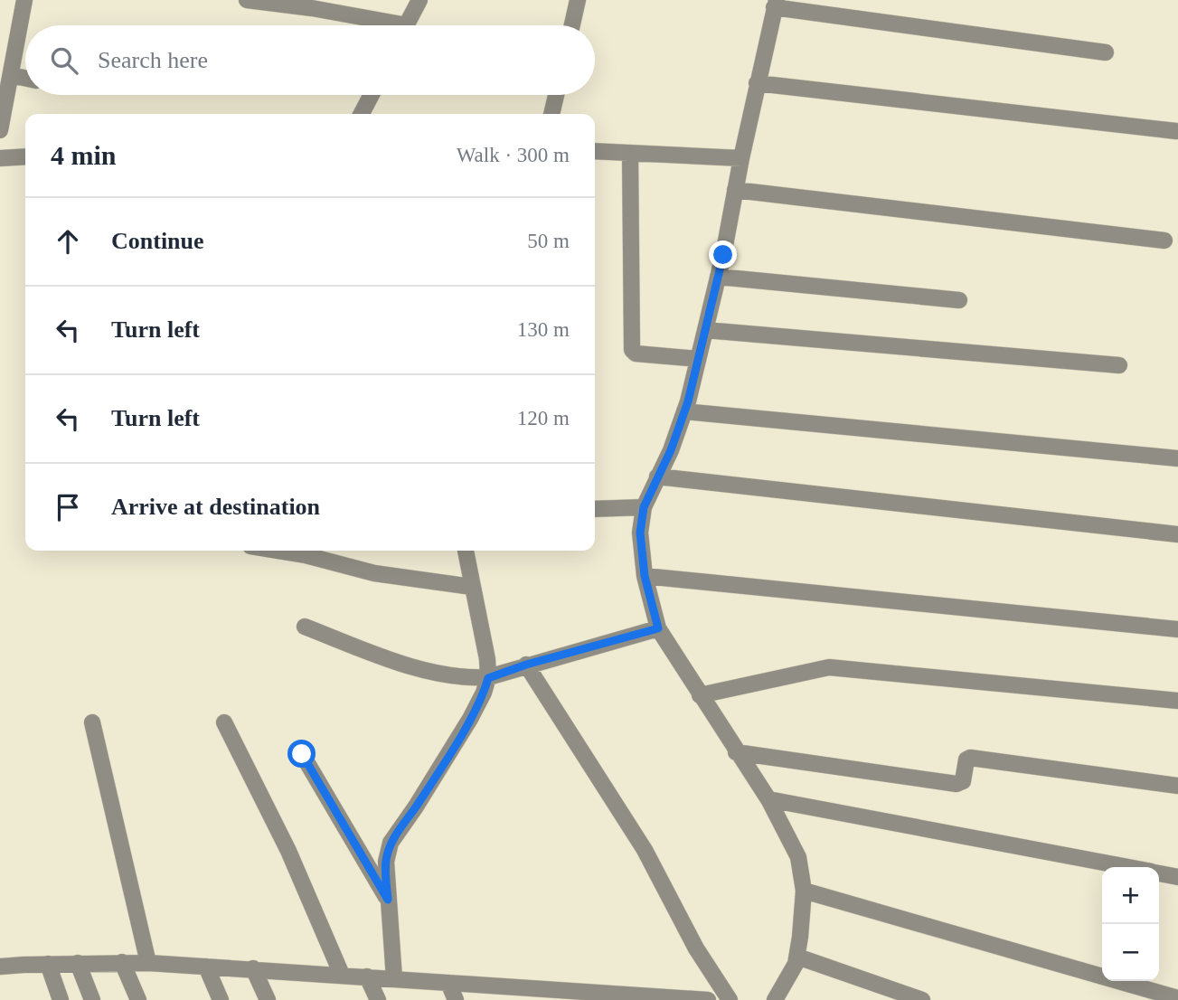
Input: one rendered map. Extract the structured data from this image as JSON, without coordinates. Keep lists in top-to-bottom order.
{
  "page": {
    "search": "Search here",
    "heading": ["4 min", "Walk · 300 m"],
    "list": [
      ["Continue", "50 m"],
      ["Turn left", "130 m"],
      ["Turn left", "120 m"],
      "Arrive at destination"
    ],
    "map_buttons": ["+", "−"]
  }
}
